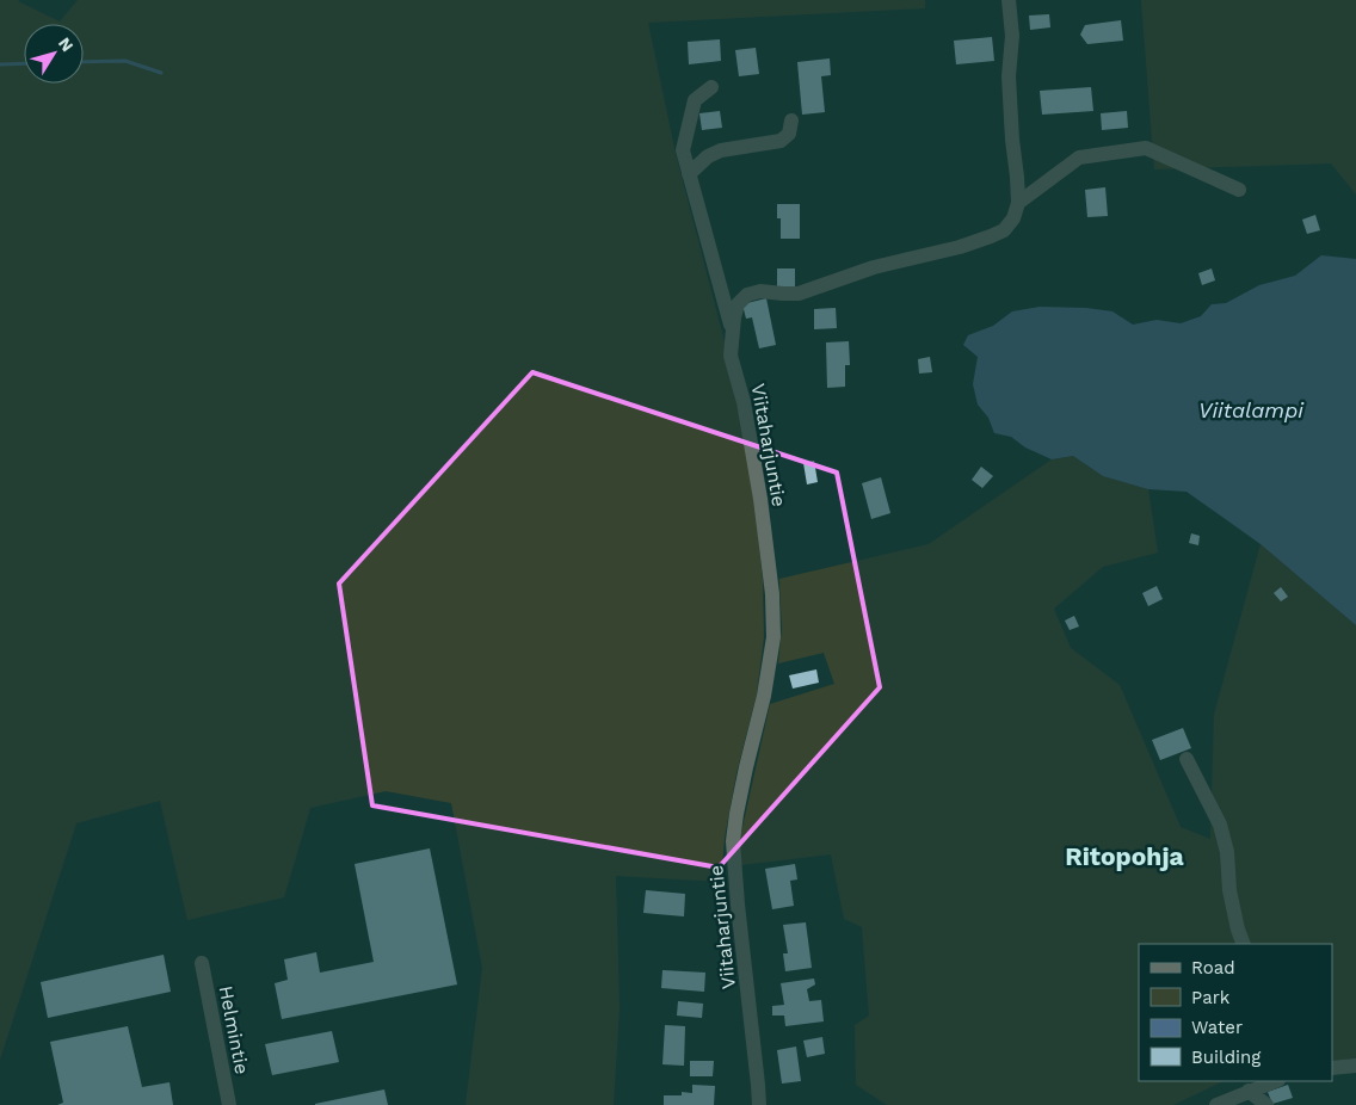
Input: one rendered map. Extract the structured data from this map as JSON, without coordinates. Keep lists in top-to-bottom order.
{
  "streets": {
    "street": ["Viitaharjuntie", "Helmintie"]
  },
  "districts": ["Ritopohja"],
  "water": ["Viitalampi"],
  "legend": [
    "Road",
    "Park",
    "Water",
    "Building"
  ],
  "north": "top right"
}
